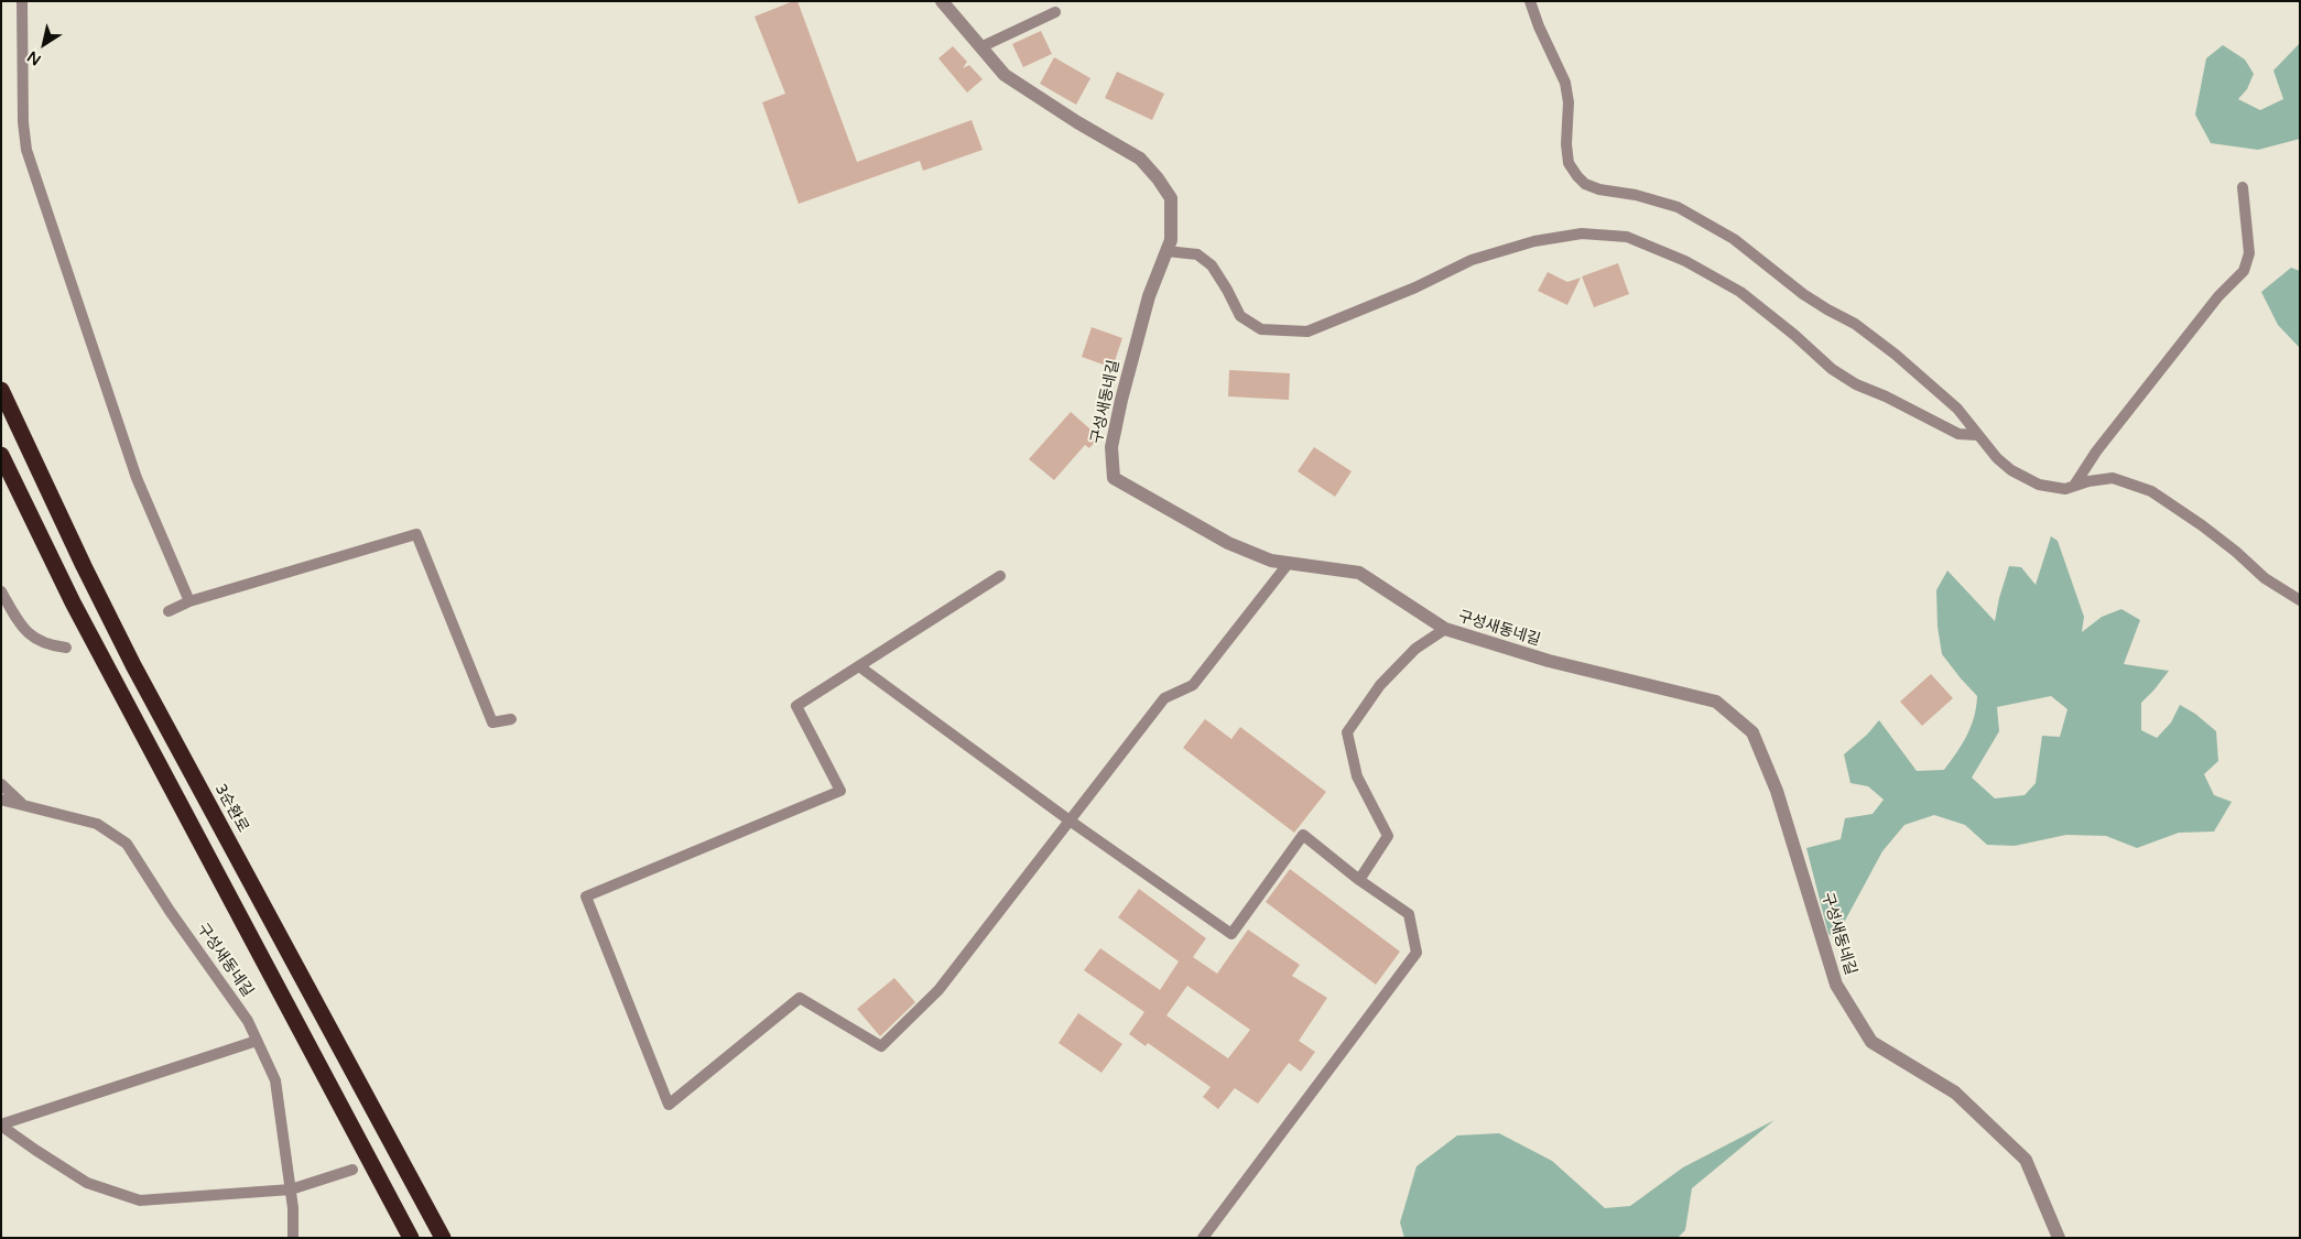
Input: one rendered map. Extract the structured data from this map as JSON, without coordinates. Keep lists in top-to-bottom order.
{
  "streets": {
    "highway": ["3순환로"],
    "street": ["구성새동네길"]
  },
  "north": "bottom left"
}
